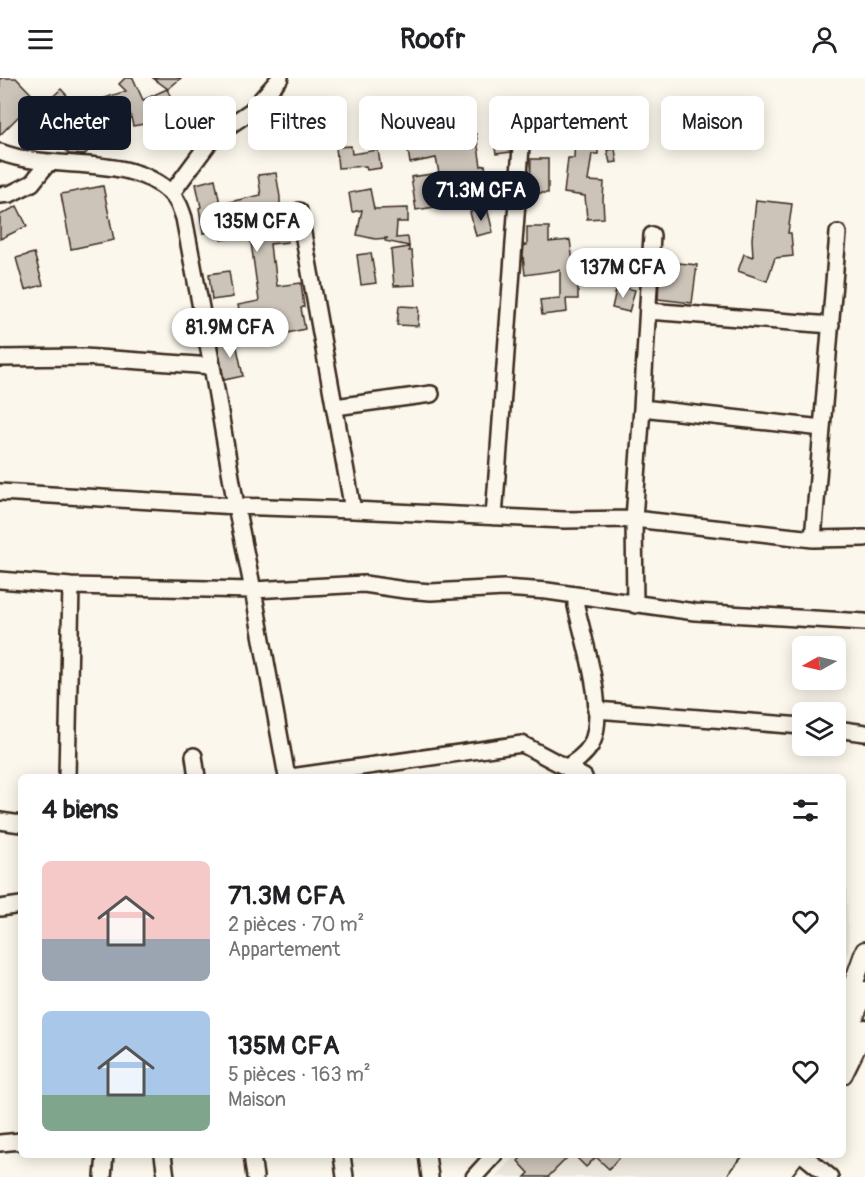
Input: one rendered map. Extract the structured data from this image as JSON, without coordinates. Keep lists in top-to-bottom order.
{
  "north": "left",
  "page": {
    "header": "Roofr",
    "chip": [
      "Acheter",
      "Louer",
      "Filtres",
      "Nouveau",
      "Appartement",
      "Maison"
    ],
    "price": [
      "71.3M CFA",
      "135M CFA",
      "137M CFA",
      "81.9M CFA"
    ],
    "heading": "4 biens",
    "list": [
      {
        "name": "71.3M CFA",
        "note": "2 pièces · 70 m² · Appartement"
      },
      {
        "name": "135M CFA",
        "note": "5 pièces · 163 m² · Maison"
      }
    ]
  }
}
